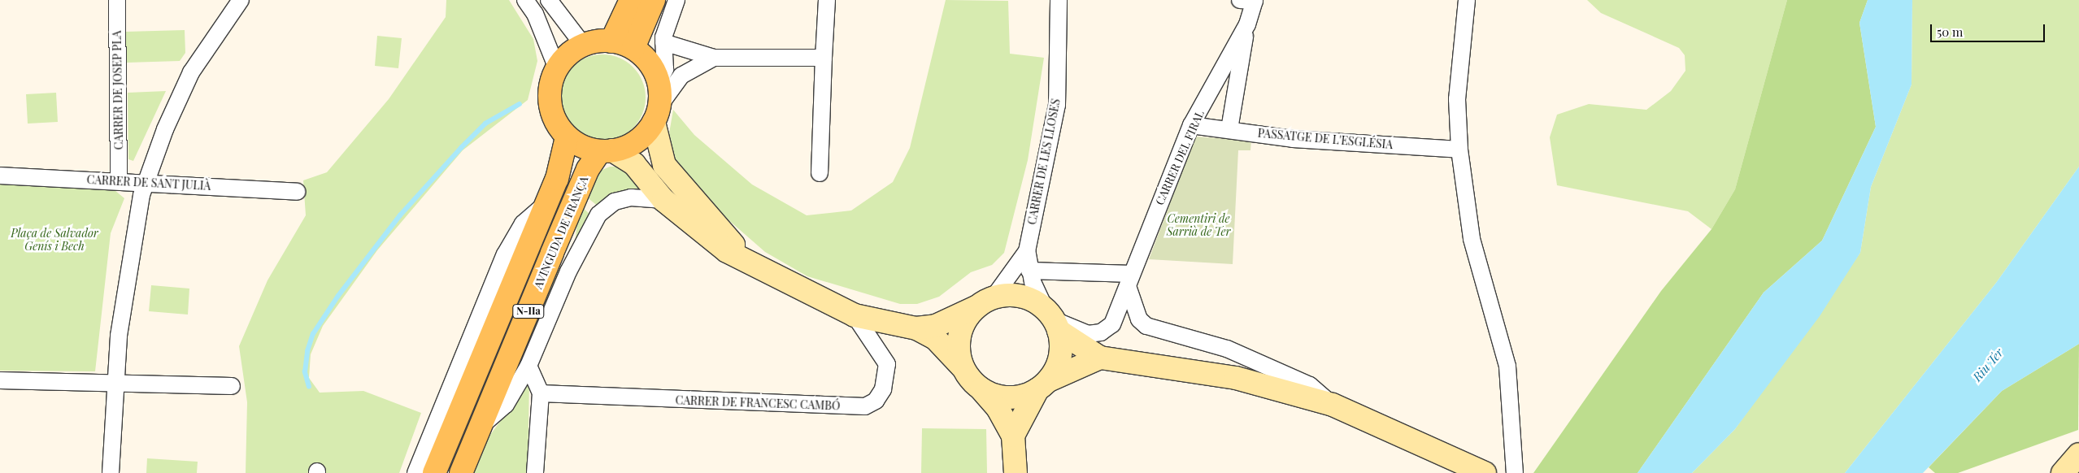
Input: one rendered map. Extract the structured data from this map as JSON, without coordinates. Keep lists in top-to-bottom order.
{
  "streets": {
    "main road": ["AVINGUDA DE FRANÇA", "N-IIa"],
    "street": [
      "CARRER DE JOSEP PLA",
      "PASSATGE DE L'ESGLÉSIA",
      "CARRER DEL FIRAL",
      "CARRER DE LES LLOSES",
      "CARRER DE SANT JULIÀ",
      "CARRER DE FRANCESC CAMBÓ"
    ]
  },
  "crossings": [
    ["CARRER DE JOSEP PLA", "CARRER DE SANT JULIÀ"],
    ["PASSATGE DE L'ESGLÉSIA", "CARRER DEL FIRAL"],
    ["CARRER DEL FIRAL", "CARRER DE LES LLOSES"],
    ["AVINGUDA DE FRANÇA", "N-IIa"]
  ],
  "water": ["Riu Ter"],
  "parks": ["Cementiri de Sarrià de Ter", "Plaça de Salvador Genís i Bech"],
  "scale_bar": "50 m"
}
